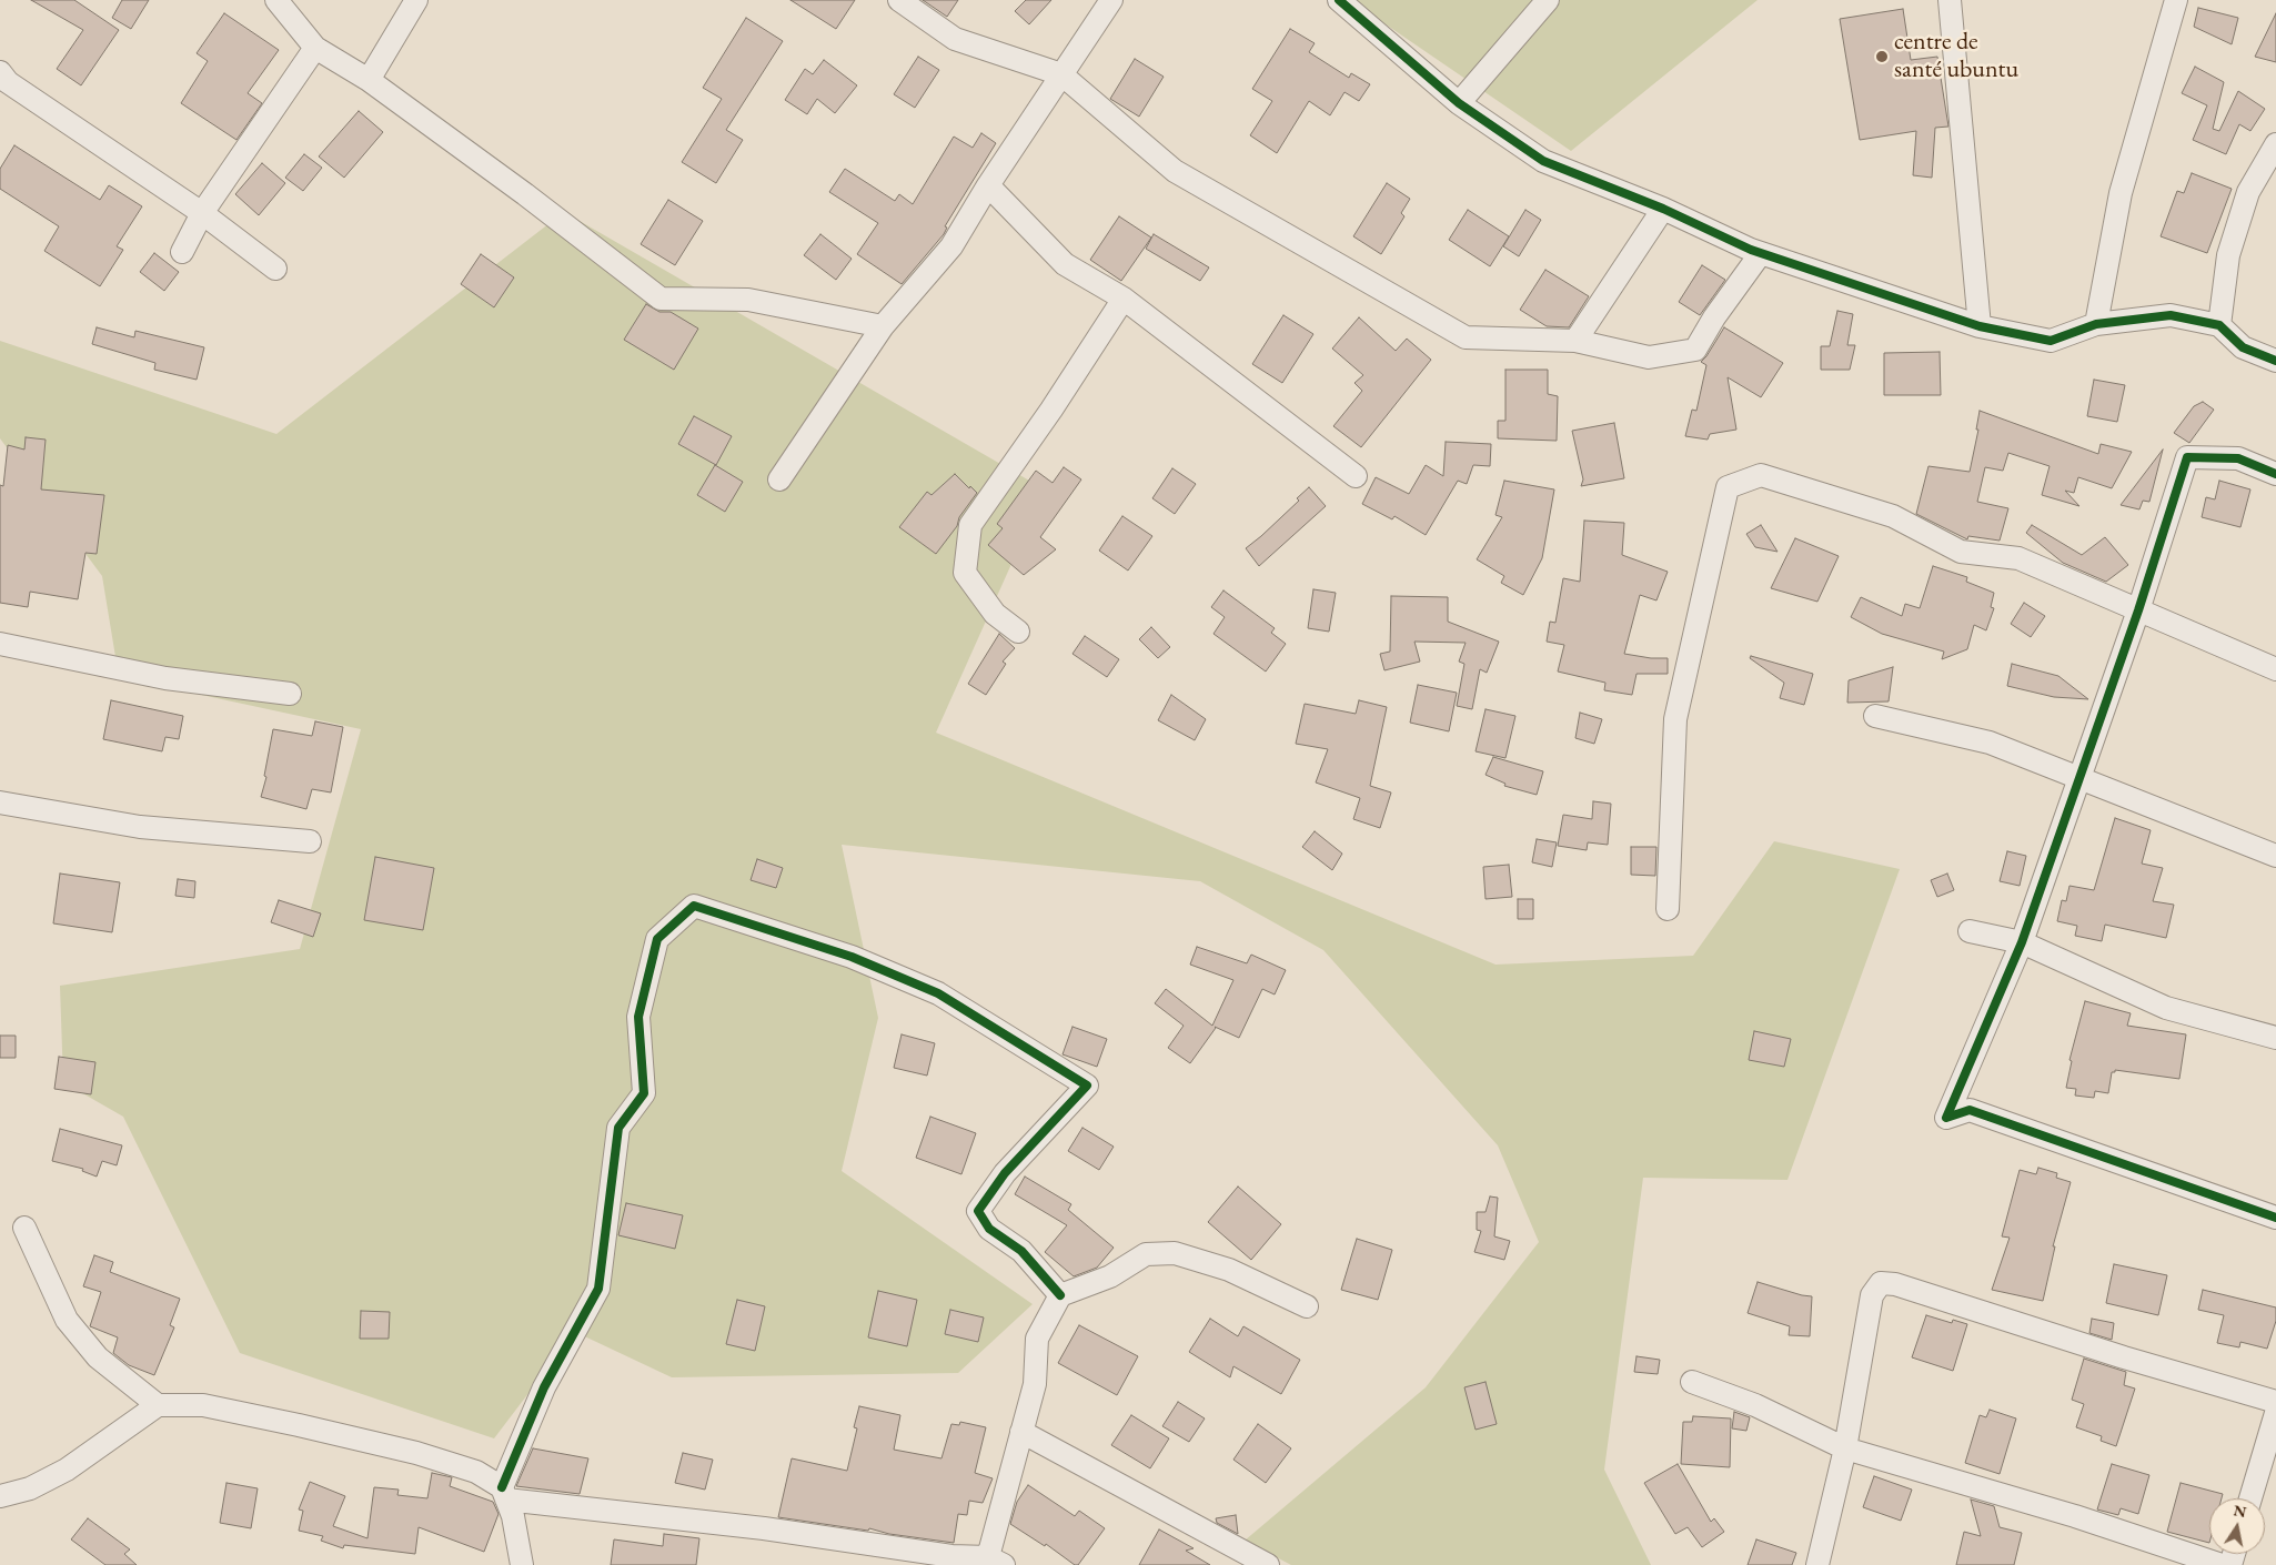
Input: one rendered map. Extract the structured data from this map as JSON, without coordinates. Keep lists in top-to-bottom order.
{
  "places": ["centre de santé ubuntu"],
  "north": "top"
}
